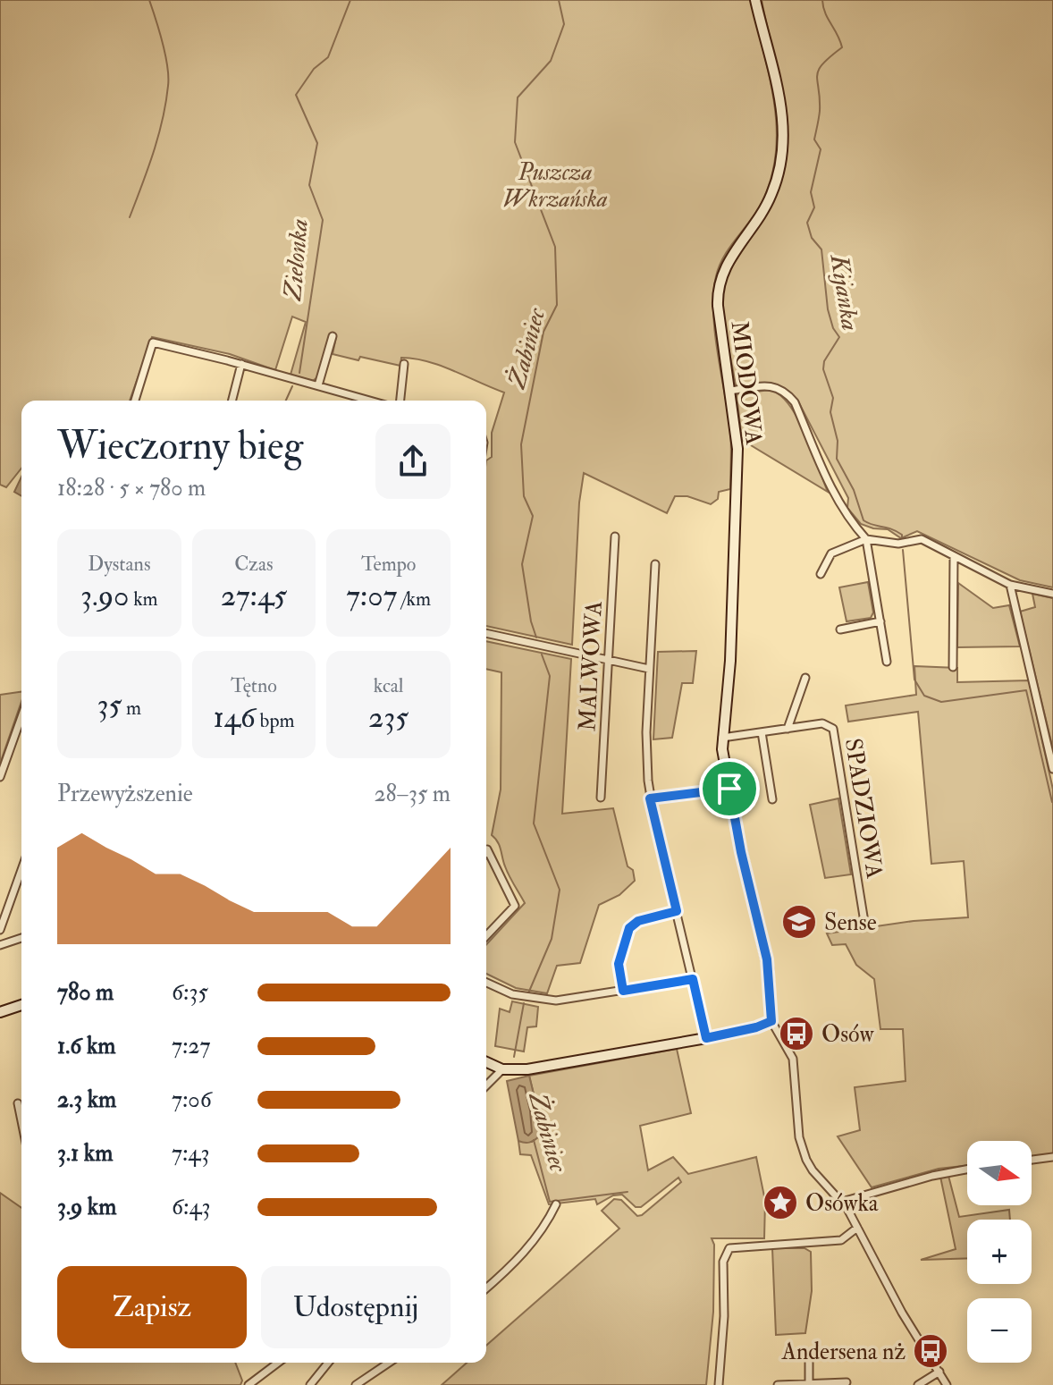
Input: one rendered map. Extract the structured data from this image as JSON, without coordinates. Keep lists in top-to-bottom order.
{
  "streets": {
    "street": ["MIODOWA", "MALWOWA", "SPADZIOWA"]
  },
  "crossings": [
    ["MIODOWA", "SPADZIOWA"]
  ],
  "water": ["Zielonka", "Kijanka", "Żabiniec"],
  "parks": ["Puszcza Wkrzańska"],
  "places": {
    "school or university": ["Sense"],
    "bus stop": ["Osów", "Andersena nż"],
    "place": ["Osówka"]
  },
  "north": "right",
  "page": {
    "heading": ["Wieczorny bieg", "18:28 · 5 × 780 m"],
    "stats": [
      ["Dystans", "3.90 km"],
      ["Czas", "27:45"],
      ["Tempo", "7:07 /km"],
      ["35 m"],
      ["Tętno", "146 bpm"],
      ["kcal", "235"]
    ],
    "chart": ["Przewyższenie", "28–35 m"],
    "list": [
      {
        "name": "780 m",
        "note": "6:35"
      },
      {
        "name": "1.6 km",
        "note": "7:27"
      },
      {
        "name": "2.3 km",
        "note": "7:06"
      },
      {
        "name": "3.1 km",
        "note": "7:43"
      },
      {
        "name": "3.9 km",
        "note": "6:43"
      }
    ],
    "map_buttons": ["+", "−"],
    "buttons": ["Zapisz", "Udostępnij"]
  }
}
